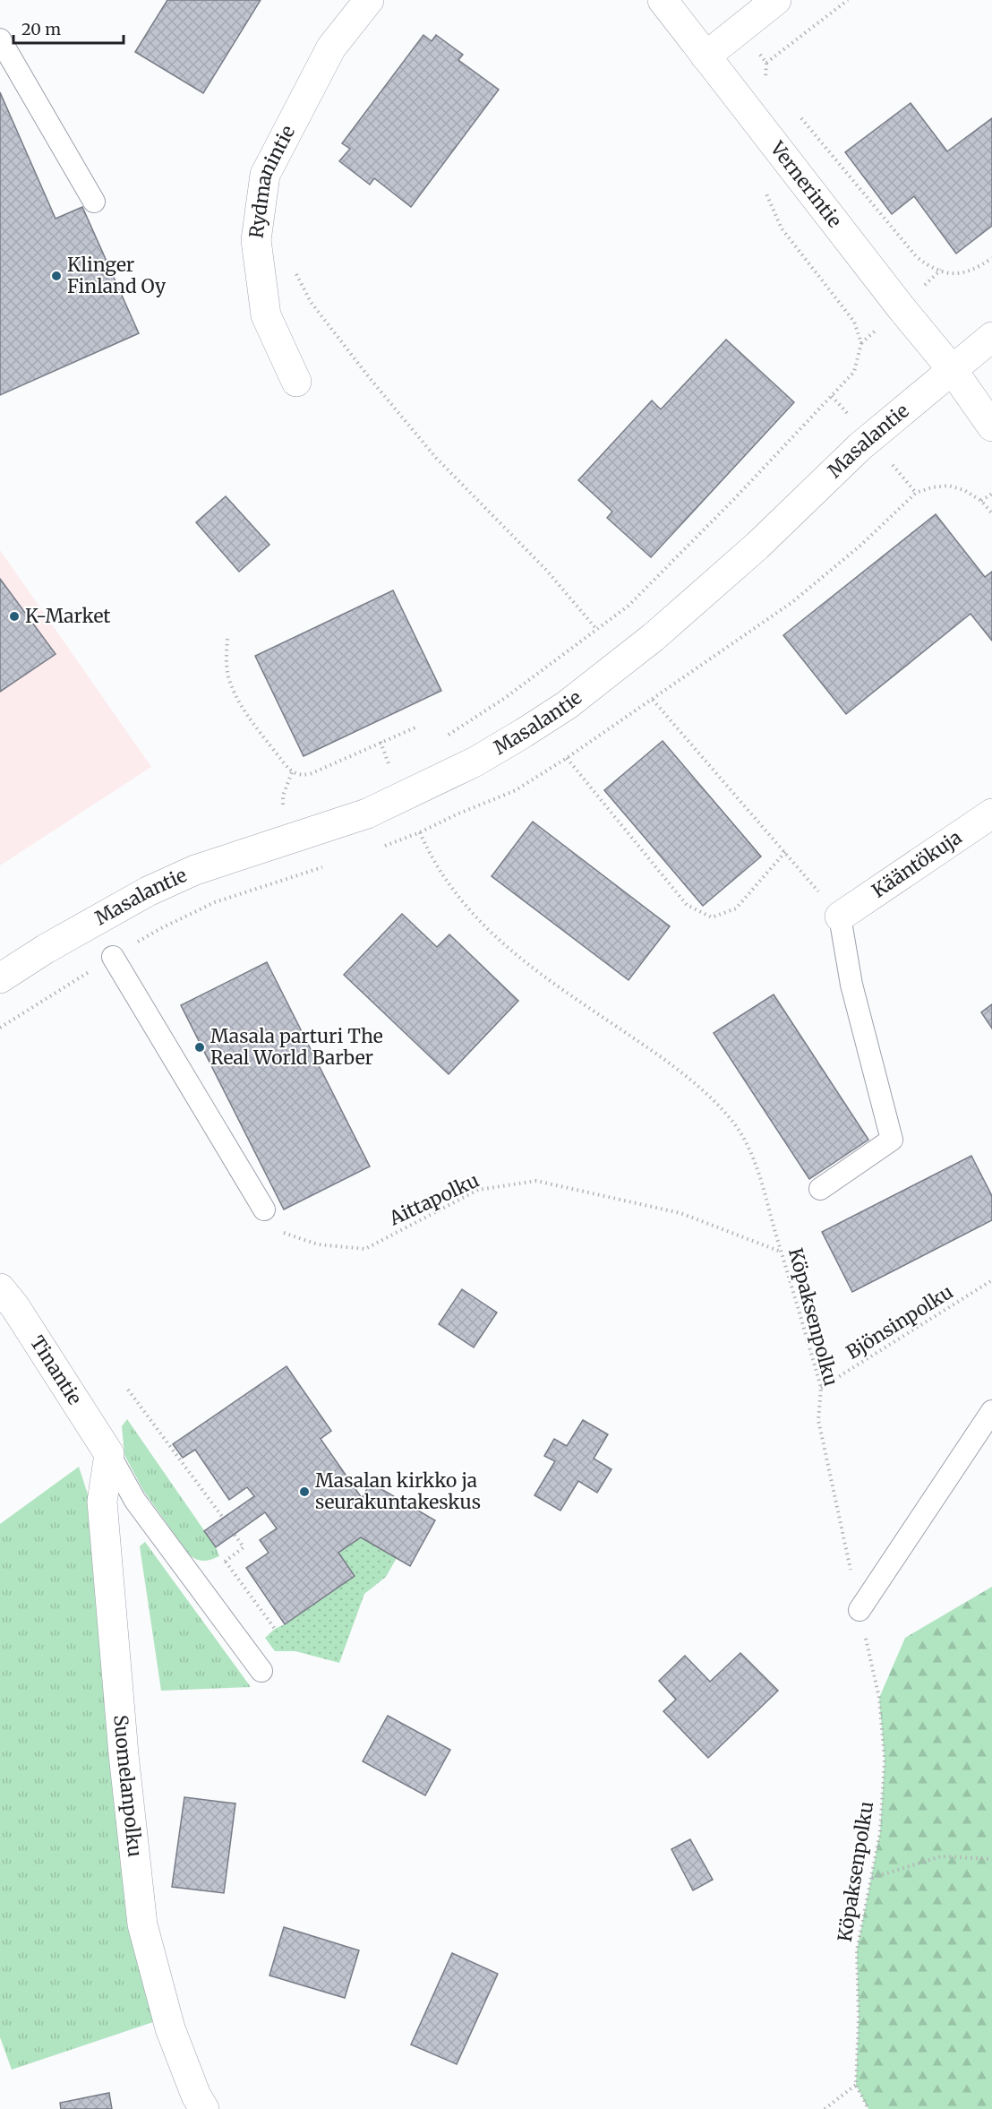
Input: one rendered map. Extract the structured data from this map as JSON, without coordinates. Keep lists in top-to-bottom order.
{
  "streets": {
    "street": [
      "Rydmanintie",
      "Vernerintie",
      "Masalantie",
      "Kääntökuja",
      "Tinantie",
      "Suomelanpolku"
    ],
    "path": ["Aittapolku", "Köpaksenpolku", "Bjönsinpolku"]
  },
  "crossings": [
    ["Vernerintie", "Masalantie"],
    ["Aittapolku", "Köpaksenpolku"],
    ["Köpaksenpolku", "Bjönsinpolku"],
    ["Tinantie", "Suomelanpolku"]
  ],
  "places": [
    "Klinger Finland Oy",
    "K-Market",
    "Masala parturi The Real World Barber",
    "Masalan kirkko ja seurakuntakeskus"
  ],
  "scale_bar": "20 m"
}
